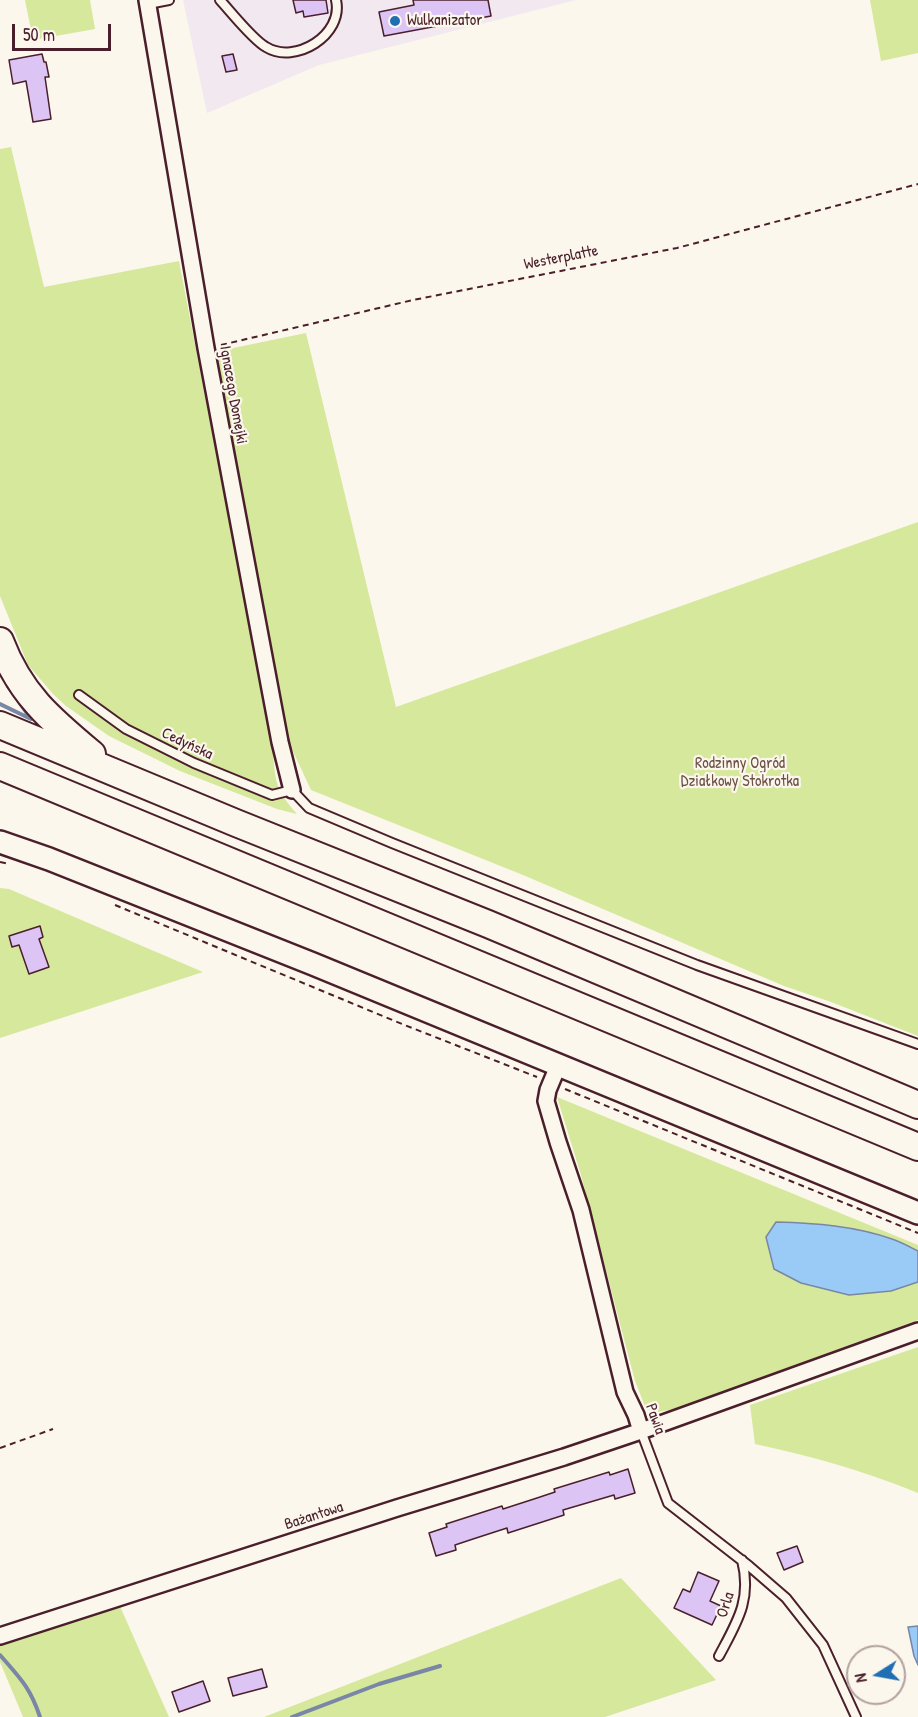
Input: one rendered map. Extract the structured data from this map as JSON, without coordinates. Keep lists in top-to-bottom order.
{
  "streets": {
    "street": ["Ignacego Domejki", "Pawia", "Bażantowa"],
    "lane": ["Cedyńska", "Orla"],
    "path": ["Westerplatte"]
  },
  "crossings": [
    ["Westerplatte", "Ignacego Domejki"],
    ["Ignacego Domejki", "Cedyńska"],
    ["Pawia", "Bażantowa"],
    ["Pawia", "Orla"]
  ],
  "parks": ["Rodzinny Ogród Działkowy Stokrotka"],
  "places": ["Wulkanizator"],
  "scale_bar": "50 m",
  "north": "left"
}
